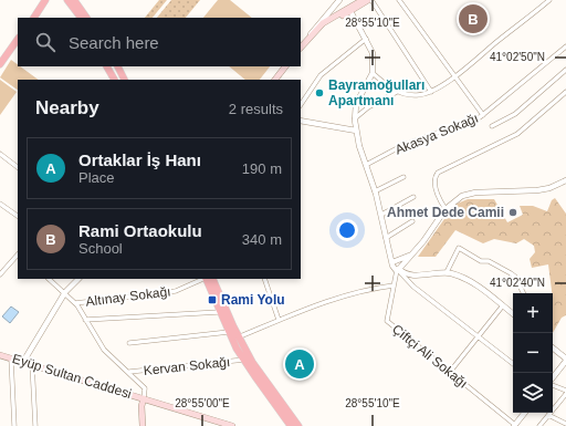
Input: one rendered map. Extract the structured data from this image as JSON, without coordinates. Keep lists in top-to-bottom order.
{
  "streets": {
    "main road": ["Eyüp Sultan Caddesi"],
    "street": [
      "Akasya Sokağı",
      "Altınay Sokağı",
      "Çiftçi Ali Sokağı",
      "Kervan Sokağı"
    ]
  },
  "places": {
    "other": ["Bayramoğulları Apartmanı", "Ahmet Dede Camii"],
    "transit": ["Rami Yolu"]
  },
  "page": {
    "pins": ["B", "A"],
    "search": "Search here",
    "heading": ["Nearby", "2 results"],
    "list": [
      {
        "mark": "A",
        "name": "Ortaklar İş Hanı",
        "note": "Place",
        "value": "190 m"
      },
      {
        "mark": "B",
        "name": "Rami Ortaokulu",
        "note": "School",
        "value": "340 m"
      }
    ],
    "map_buttons": ["+", "−"]
  },
  "coordinates": [
    "28°55'10\"E",
    "41°02'50\"N",
    "41°02'40\"N",
    "28°55'00\"E"
  ]
}
